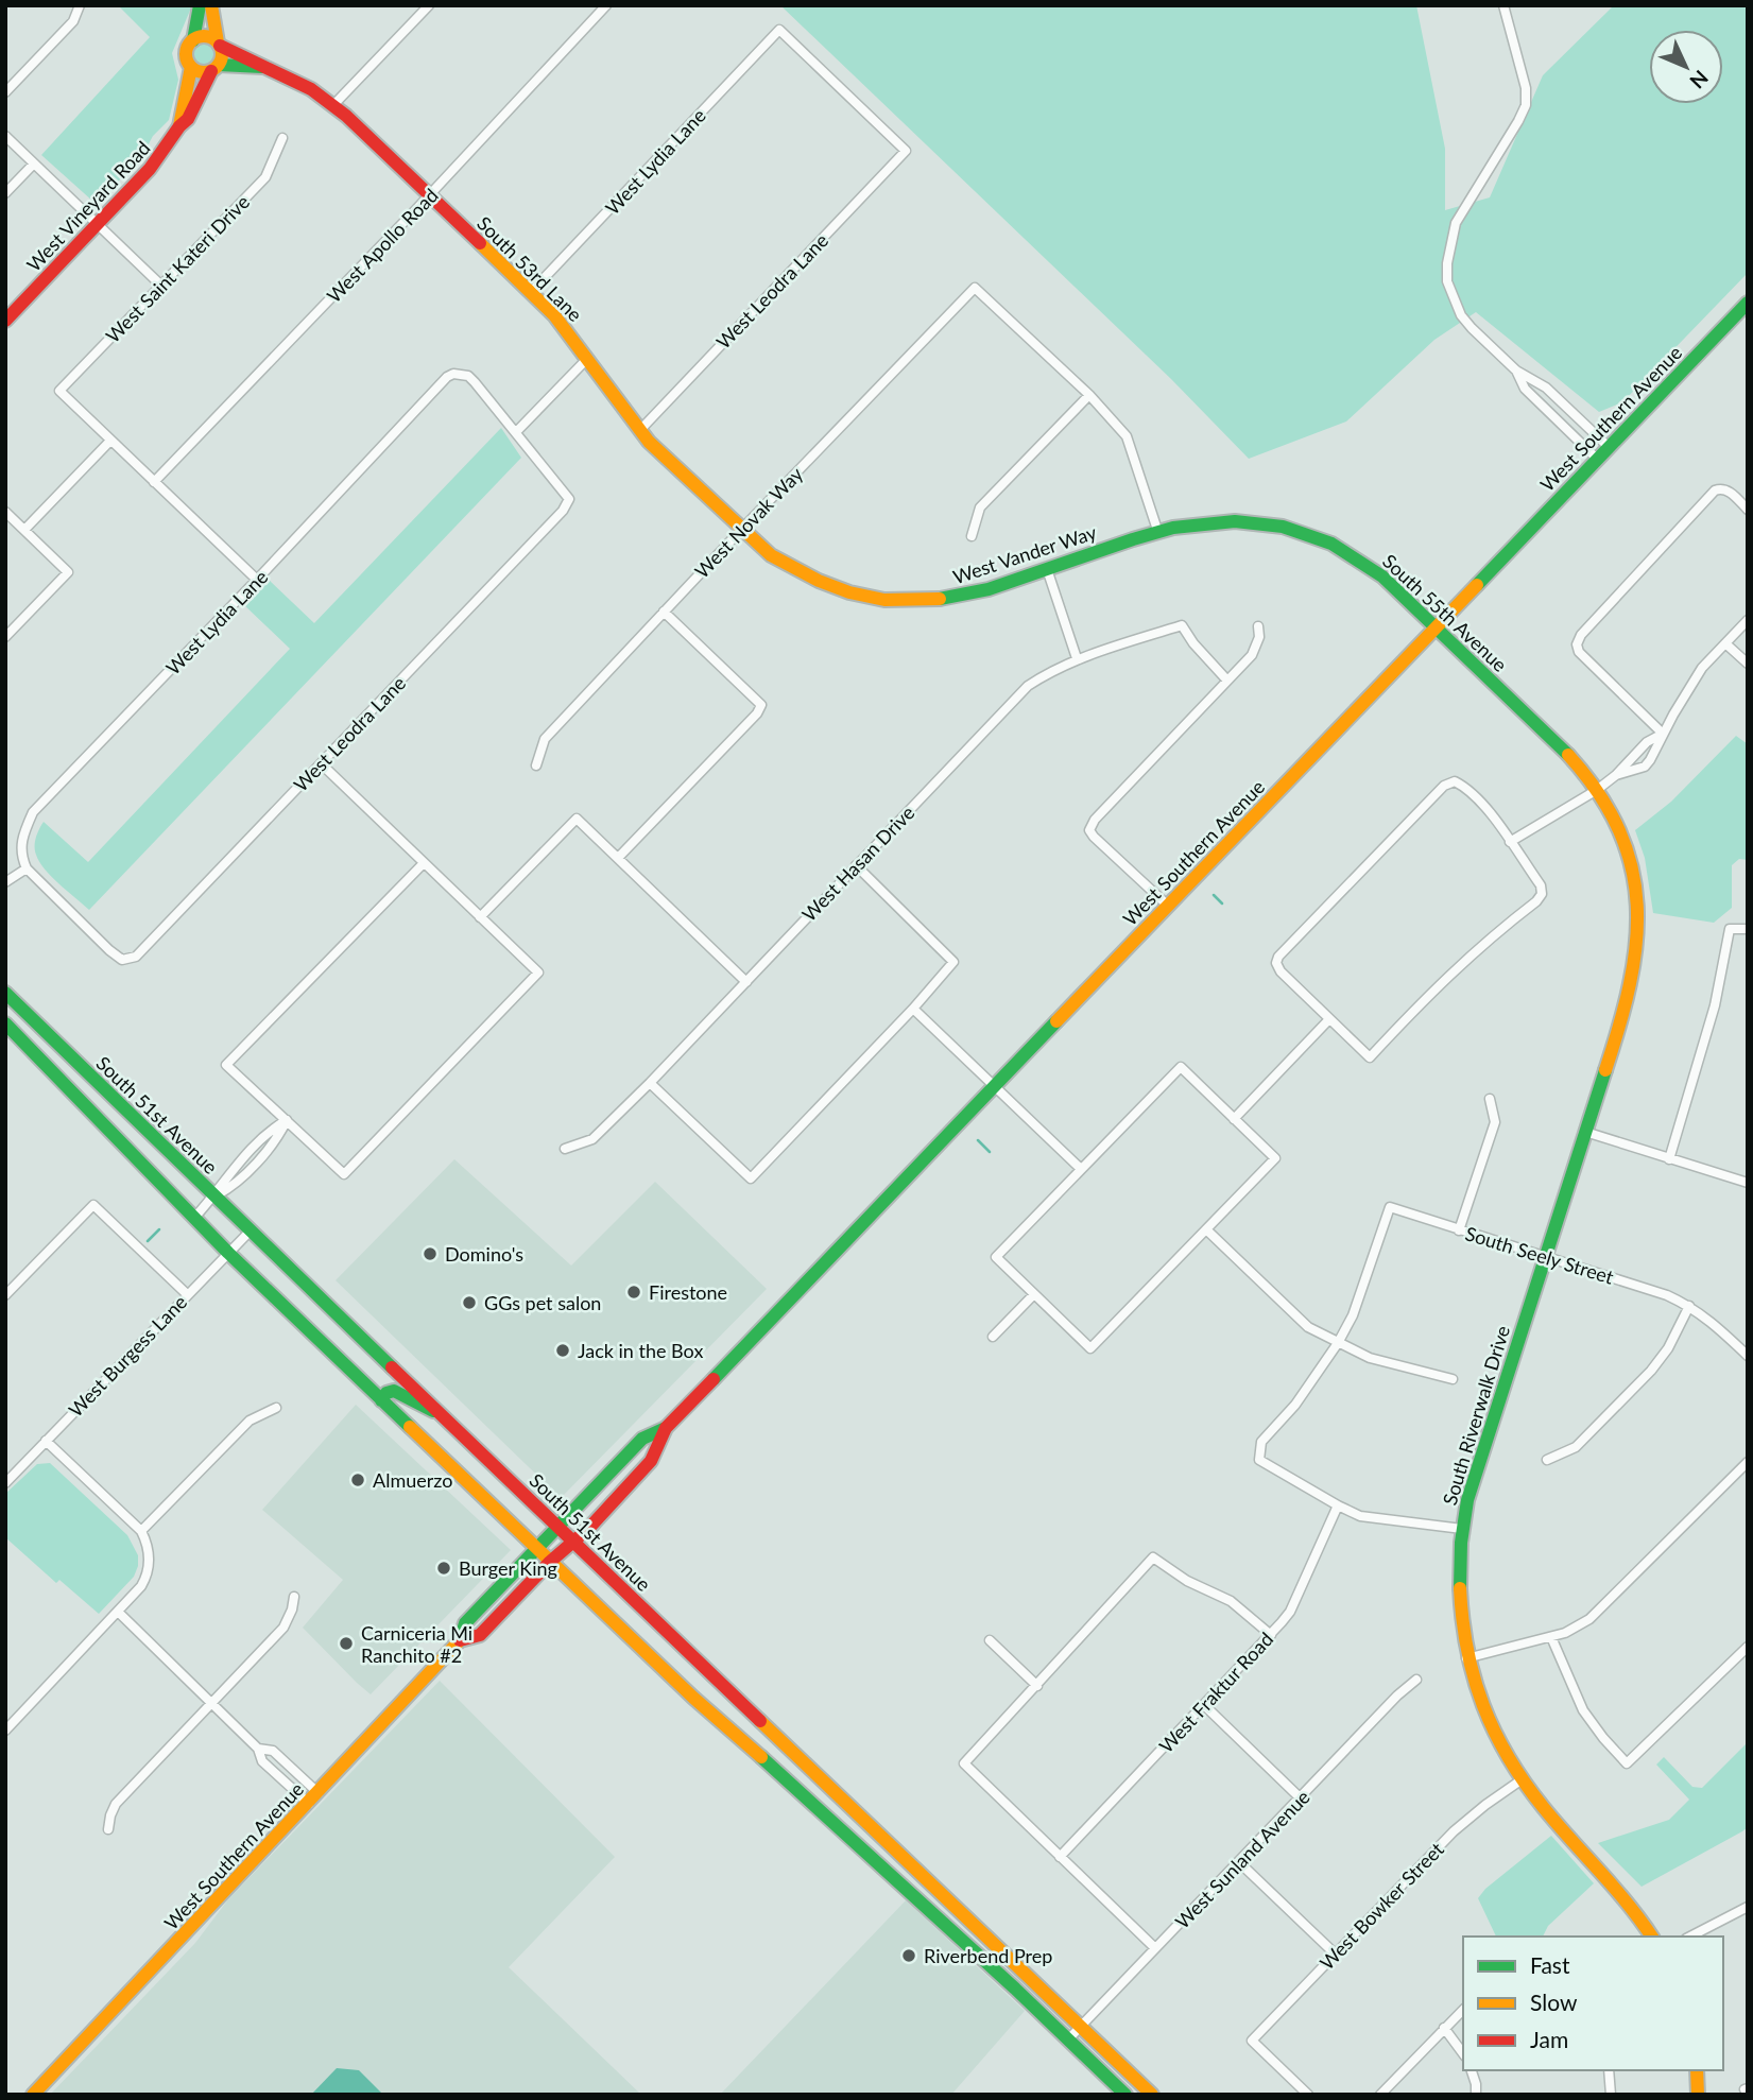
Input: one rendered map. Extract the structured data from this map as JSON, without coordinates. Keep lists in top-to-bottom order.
{
  "streets": {
    "main road": [
      "West Vineyard Road",
      "South 53rd Lane",
      "West Southern Avenue",
      "West Vander Way",
      "South 55th Avenue",
      "South 51st Avenue",
      "South Riverwalk Drive"
    ],
    "street": [
      "West Lydia Lane",
      "West Apollo Road",
      "West Saint Kateri Drive",
      "West Leodra Lane",
      "West Novak Way",
      "West Hasan Drive",
      "South Seely Street",
      "West Burgess Lane",
      "West Fraktur Road",
      "West Sunland Avenue",
      "West Bowker Street"
    ]
  },
  "crossings": [
    ["West Lydia Lane", "South 53rd Lane"],
    ["West Lydia Lane", "West Leodra Lane"],
    ["West Vineyard Road", "South 53rd Lane"],
    ["West Apollo Road", "South 53rd Lane"],
    ["South 53rd Lane", "West Leodra Lane"],
    ["South 53rd Lane", "West Novak Way"],
    ["South 53rd Lane", "West Vander Way"],
    ["West Southern Avenue", "South 55th Avenue"],
    ["West Southern Avenue", "South 51st Avenue"],
    ["West Novak Way", "West Vander Way"],
    ["West Vander Way", "South 55th Avenue"],
    ["South 55th Avenue", "South Riverwalk Drive"],
    ["South 51st Avenue", "West Burgess Lane"],
    ["South 51st Avenue", "West Sunland Avenue"],
    ["South Seely Street", "South Riverwalk Drive"],
    ["South Riverwalk Drive", "West Bowker Street"]
  ],
  "places": [
    "Domino's",
    "Firestone",
    "GGs pet salon",
    "Jack in the Box",
    "Almuerzo",
    "Burger King",
    "Carniceria Mi Ranchito #2",
    "Riverbend Prep"
  ],
  "legend": ["Fast", "Slow", "Jam"],
  "north": "bottom right"
}
